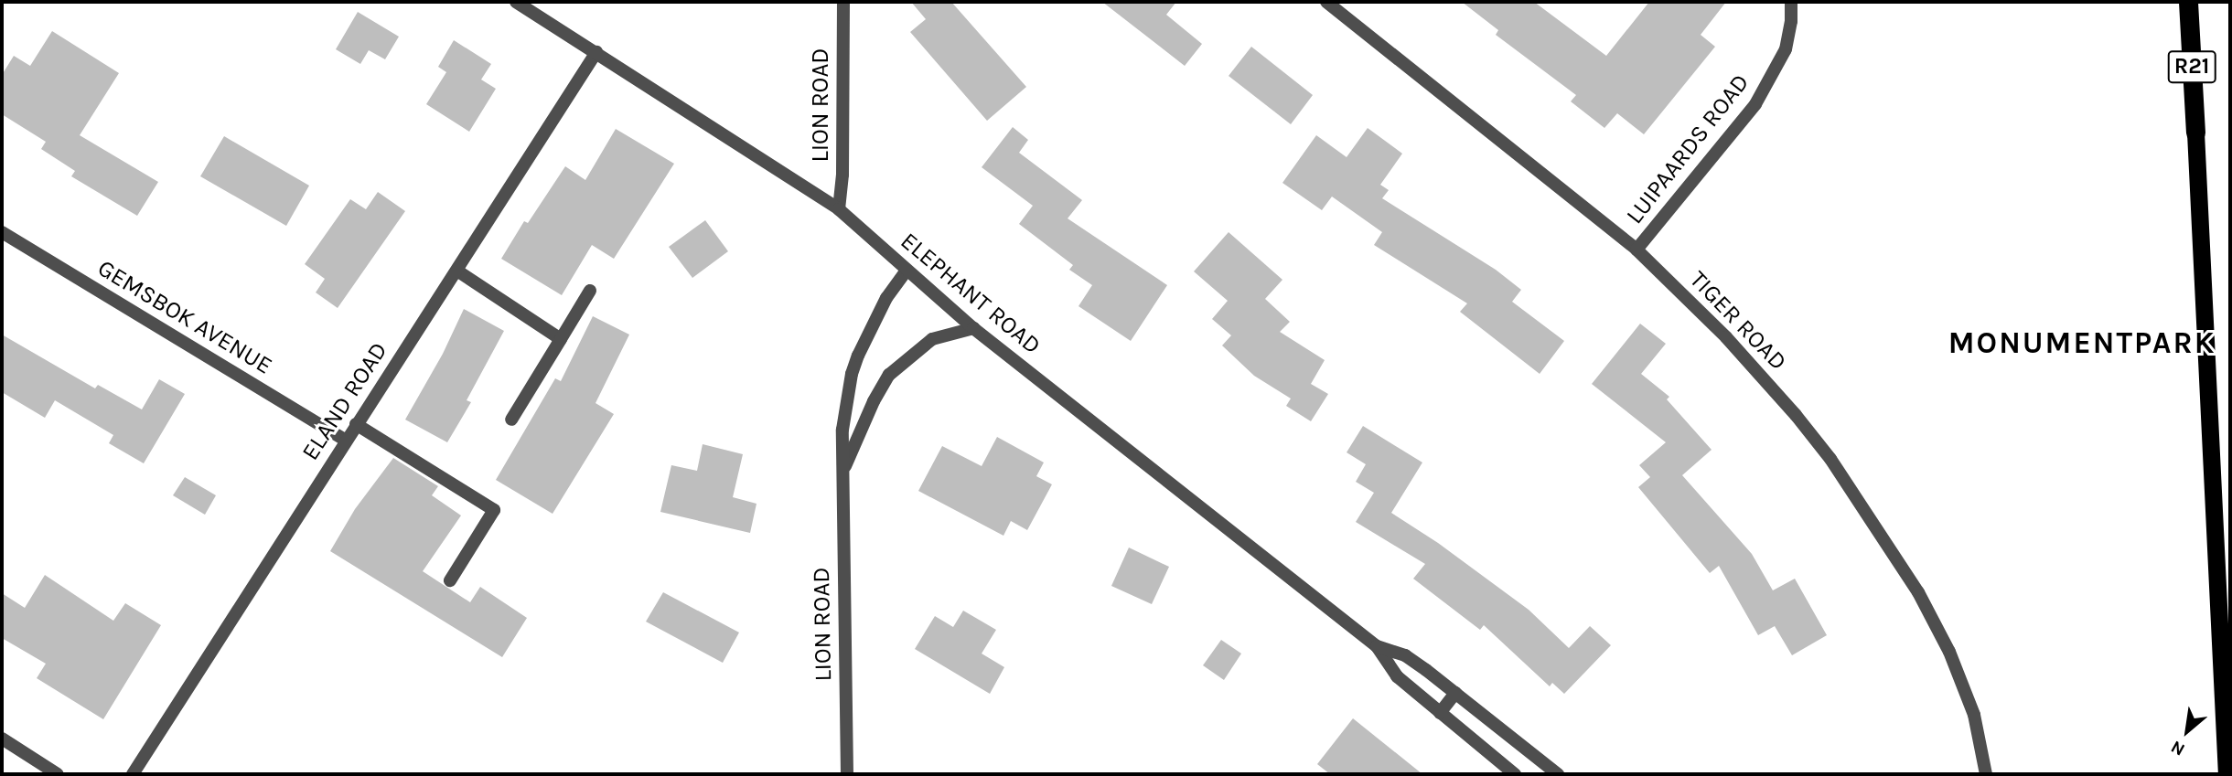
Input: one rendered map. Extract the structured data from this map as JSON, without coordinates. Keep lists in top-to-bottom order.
{
  "streets": {
    "highway": ["R21"],
    "street": [
      "LION ROAD",
      "LUIPAARDS ROAD",
      "ELEPHANT ROAD",
      "GEMSBOK AVENUE",
      "TIGER ROAD",
      "ELAND ROAD"
    ]
  },
  "crossings": [
    ["LION ROAD", "ELEPHANT ROAD"],
    ["LUIPAARDS ROAD", "TIGER ROAD"],
    ["ELEPHANT ROAD", "ELAND ROAD"],
    ["GEMSBOK AVENUE", "ELAND ROAD"]
  ],
  "districts": ["MONUMENTPARK"],
  "north": "bottom left"
}
